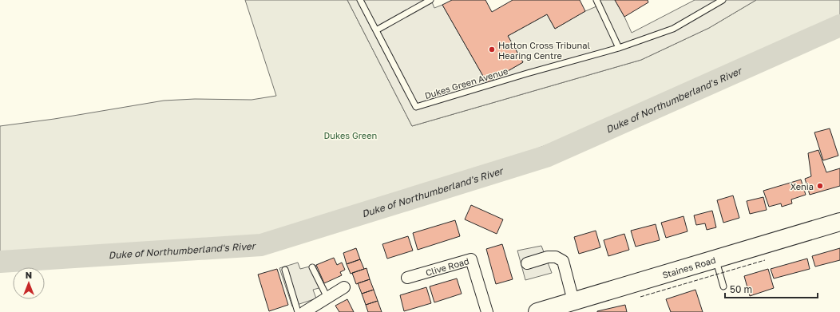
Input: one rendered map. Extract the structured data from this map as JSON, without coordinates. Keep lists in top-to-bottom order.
{
  "streets": {
    "main road": ["Staines Road"],
    "street": ["Clive Road"],
    "lane": ["Dukes Green Avenue"]
  },
  "water": ["Duke of Northumberland's River"],
  "parks": ["Dukes Green"],
  "places": ["Hatton Cross Tribunal Hearing Centre", "Xenia"],
  "scale_bar": "50 m",
  "north": "top"
}
